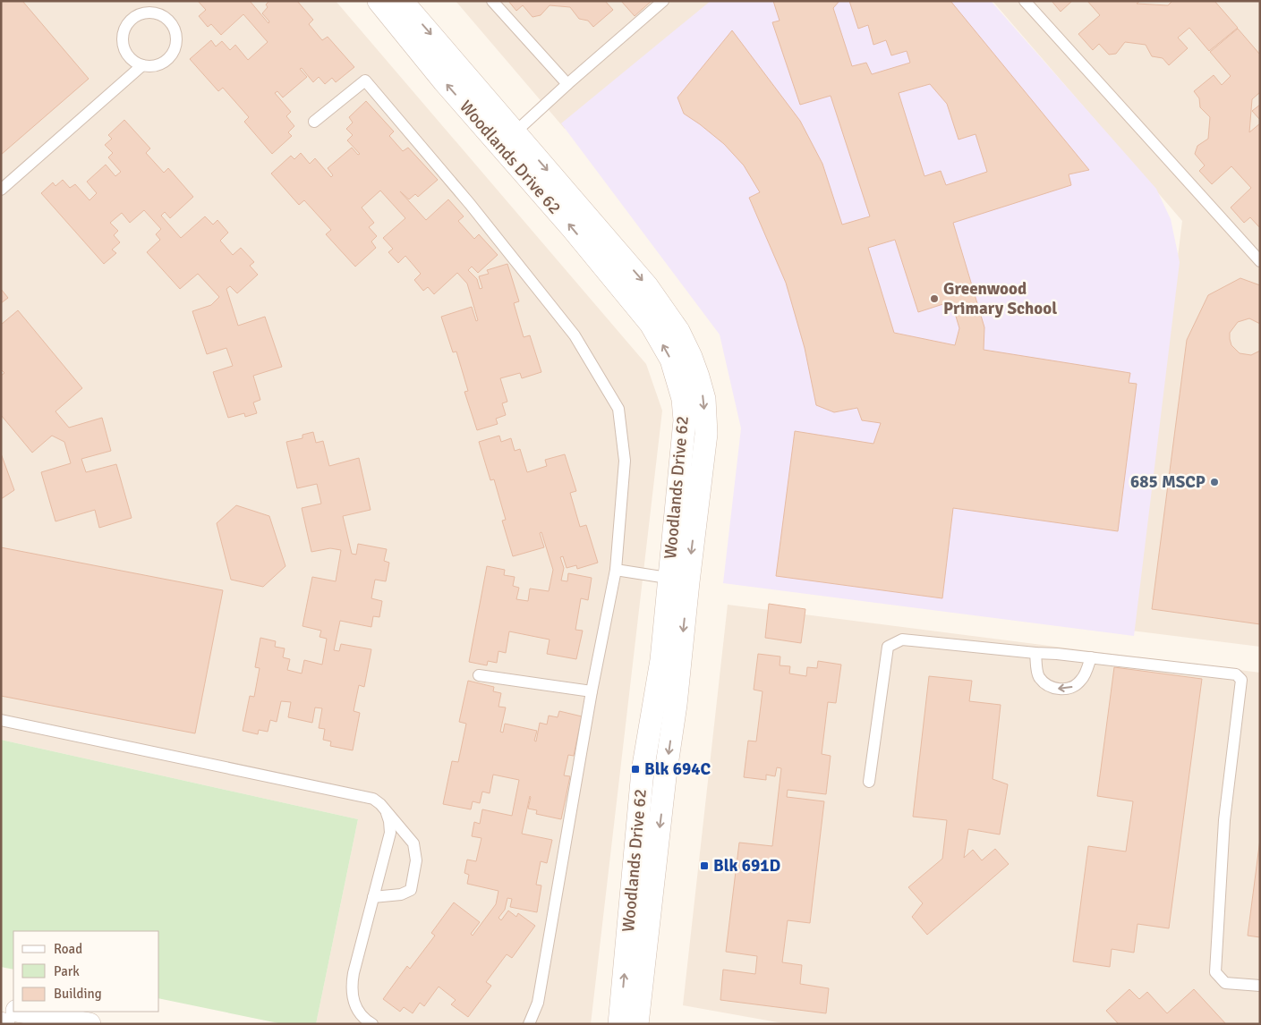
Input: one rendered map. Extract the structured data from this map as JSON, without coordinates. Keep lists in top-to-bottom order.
{
  "streets": {
    "street": ["Woodlands Drive 62"]
  },
  "places": {
    "other": ["Greenwood Primary School", "685 MSCP"],
    "transit": ["Blk 694C", "Blk 691D"]
  },
  "legend": ["Road", "Park", "Building"]
}
